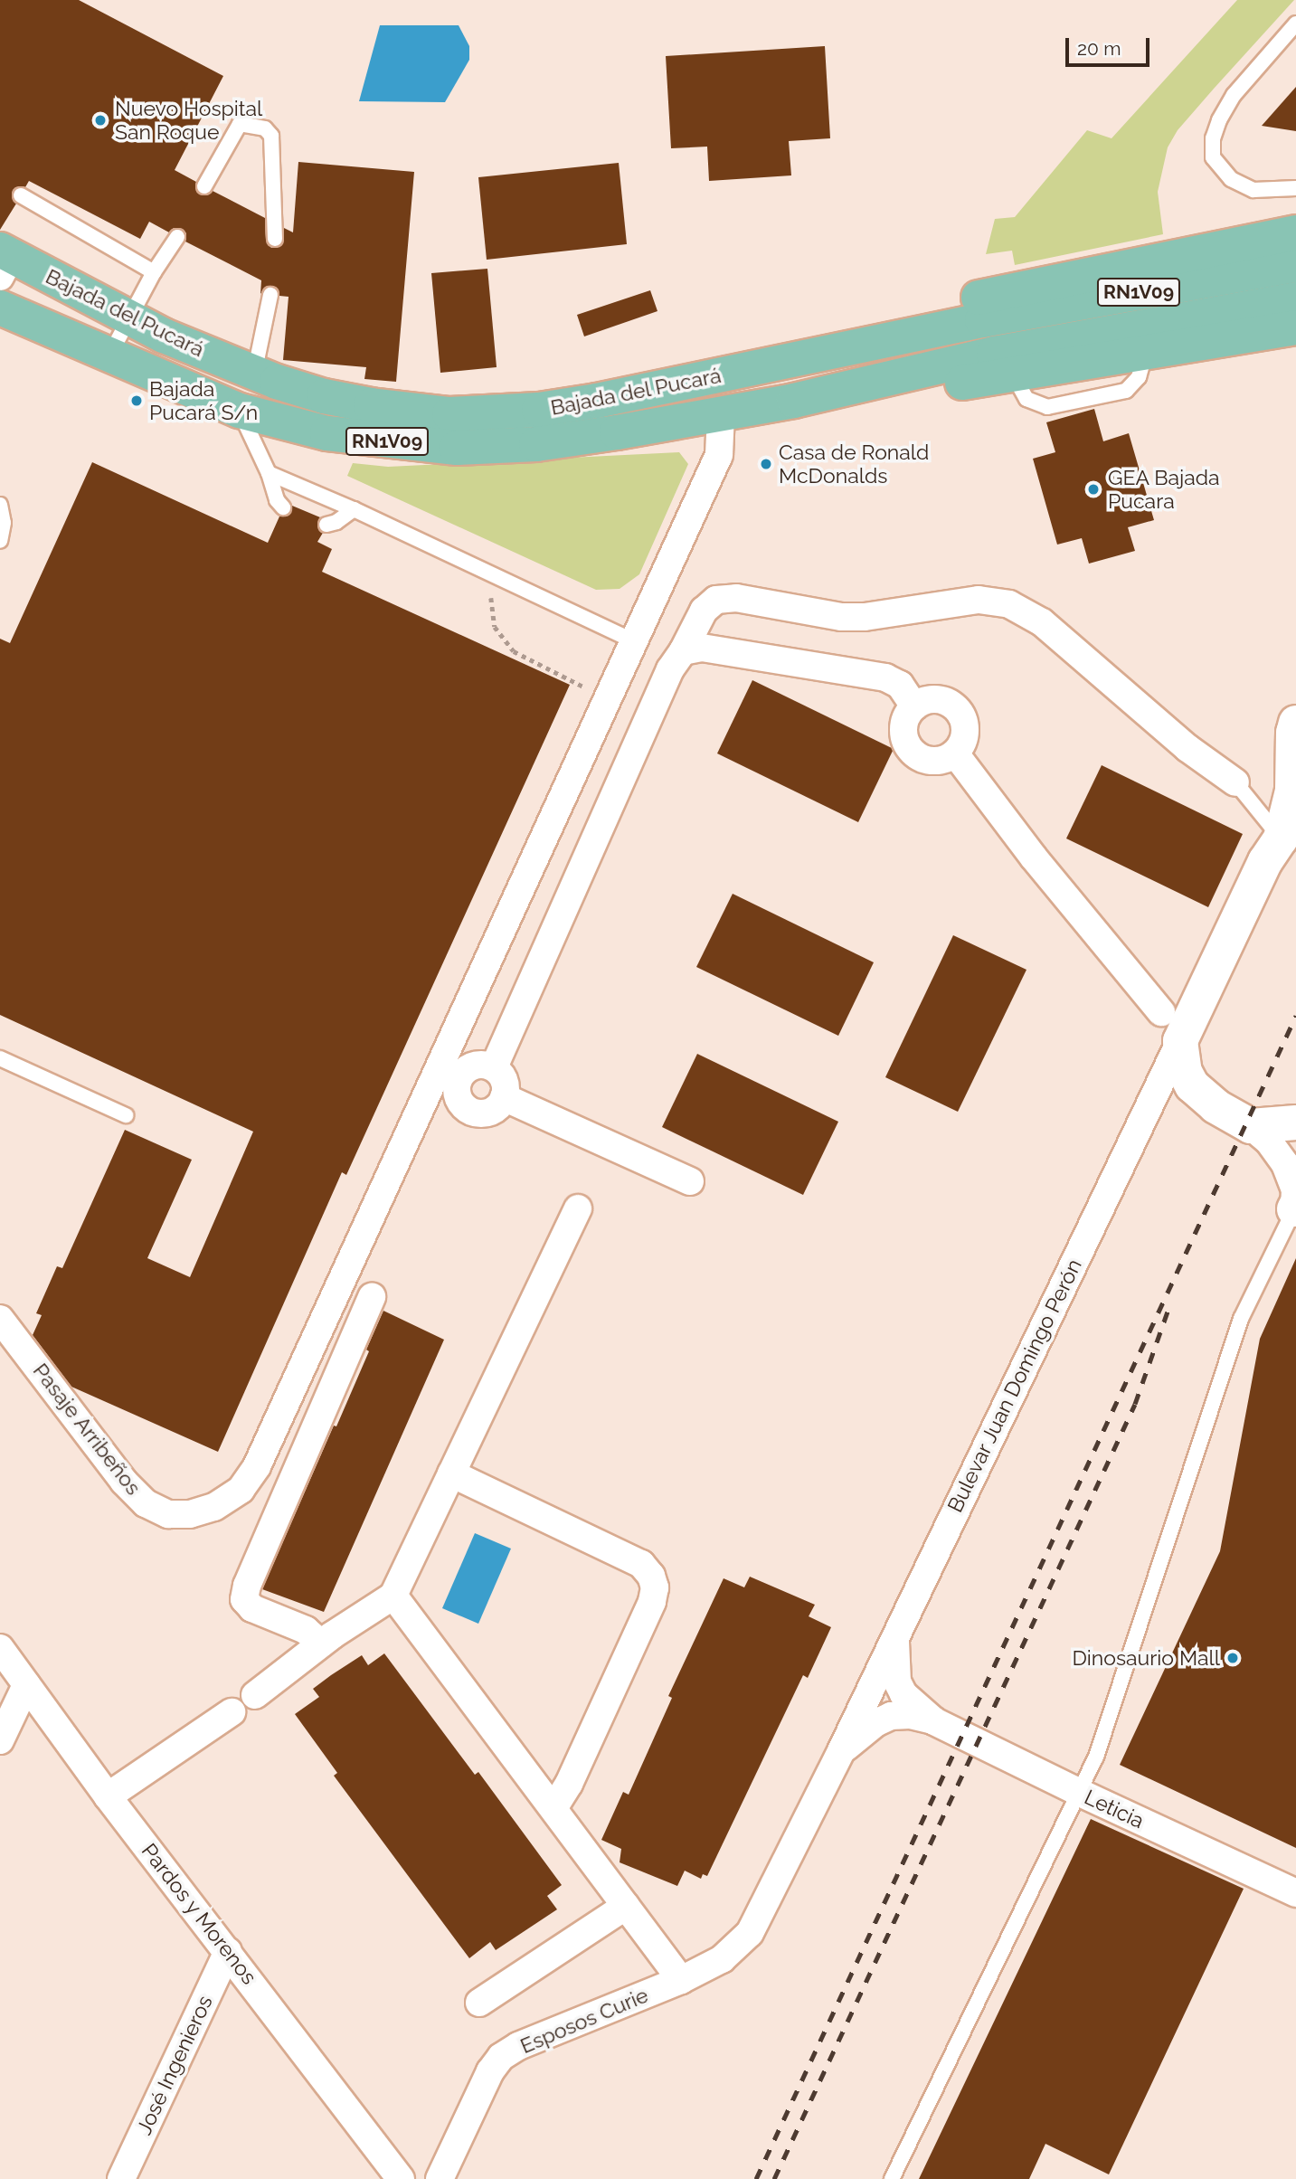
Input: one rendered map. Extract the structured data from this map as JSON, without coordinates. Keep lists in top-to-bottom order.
{
  "streets": {
    "main road": ["RN1V09", "Bajada del Pucará", "Bulevar Juan Domingo Perón"],
    "street": [
      "Pasaje Arribeños",
      "Leticia",
      "Pardos y Morenos",
      "Esposos Curie",
      "José Ingenieros"
    ]
  },
  "crossings": [
    ["Bulevar Juan Domingo Perón", "Leticia"],
    ["Bulevar Juan Domingo Perón", "Esposos Curie"],
    ["Pardos y Morenos", "José Ingenieros"]
  ],
  "places": [
    "Nuevo Hospital San Roque",
    "Bajada Pucará S/n",
    "Casa de Ronald McDonalds",
    "GEA Bajada Pucara",
    "Dinosaurio Mall"
  ],
  "scale_bar": "20 m"
}
